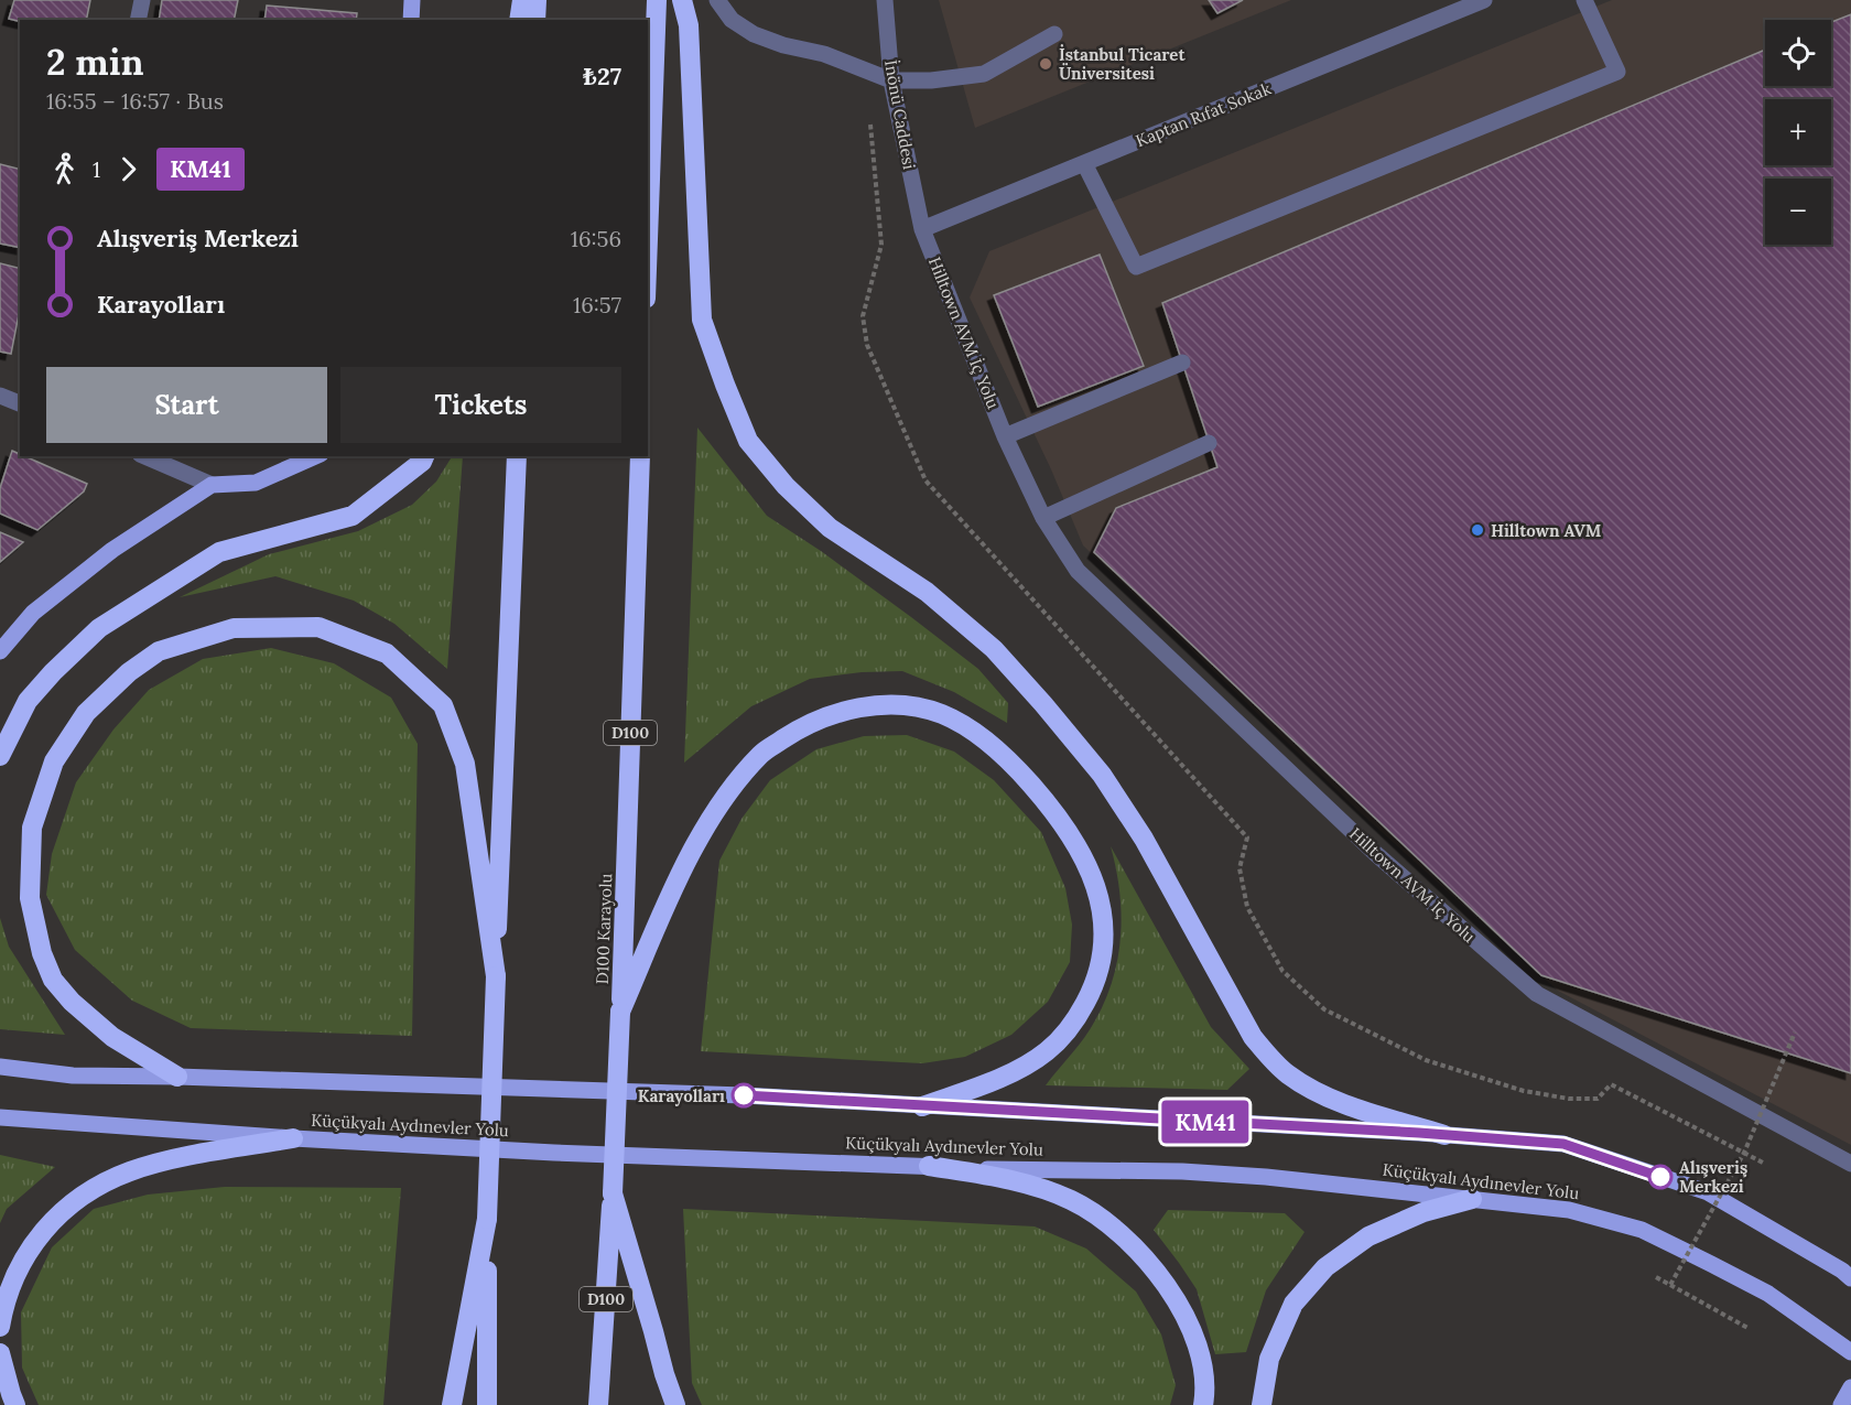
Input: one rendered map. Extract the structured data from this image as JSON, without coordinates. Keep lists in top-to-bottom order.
{
  "streets": {
    "highway": ["D100", "D100 Karayolu"],
    "main road": ["Küçükyalı Aydınevler Yolu"],
    "street": ["İnönü Caddesi", "Kaptan Rıfat Sokak", "Hilltown AVM İç Yolu"]
  },
  "crossings": [
    ["İnönü Caddesi", "Kaptan Rıfat Sokak"],
    ["İnönü Caddesi", "Hilltown AVM İç Yolu"],
    ["Kaptan Rıfat Sokak", "Hilltown AVM İç Yolu"]
  ],
  "places": [
    "İstanbul Ticaret Üniversitesi",
    "Hilltown AVM",
    "Karayolları",
    "Alışveriş Merkezi"
  ],
  "lines": ["bus line KM41"],
  "page": {
    "on_map": "KM41",
    "map_buttons": ["+", "−"],
    "heading": ["2 min", "16:55 – 16:57 · Bus", "₺27"],
    "legs": ["1", "KM41"],
    "list": [
      {
        "name": "Alışveriş Merkezi",
        "value": "16:56"
      },
      {
        "name": "Karayolları",
        "value": "16:57"
      }
    ],
    "buttons": ["Start", "Tickets"]
  }
}
